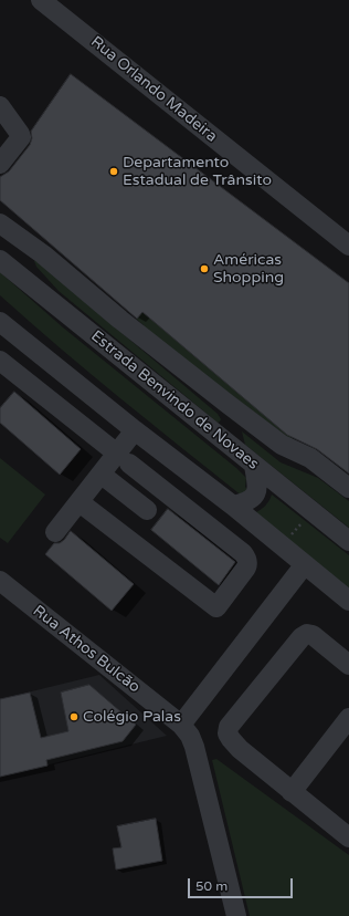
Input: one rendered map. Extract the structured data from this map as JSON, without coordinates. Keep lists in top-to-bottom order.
{
  "streets": {
    "street": ["Rua Orlando Madeira", "Estrada Benvindo de Novaes", "Rua Athos Bulcão"]
  },
  "places": ["Departamento Estadual de Trânsito", "Américas Shopping", "Colégio Palas"],
  "scale_bar": "50 m"
}
